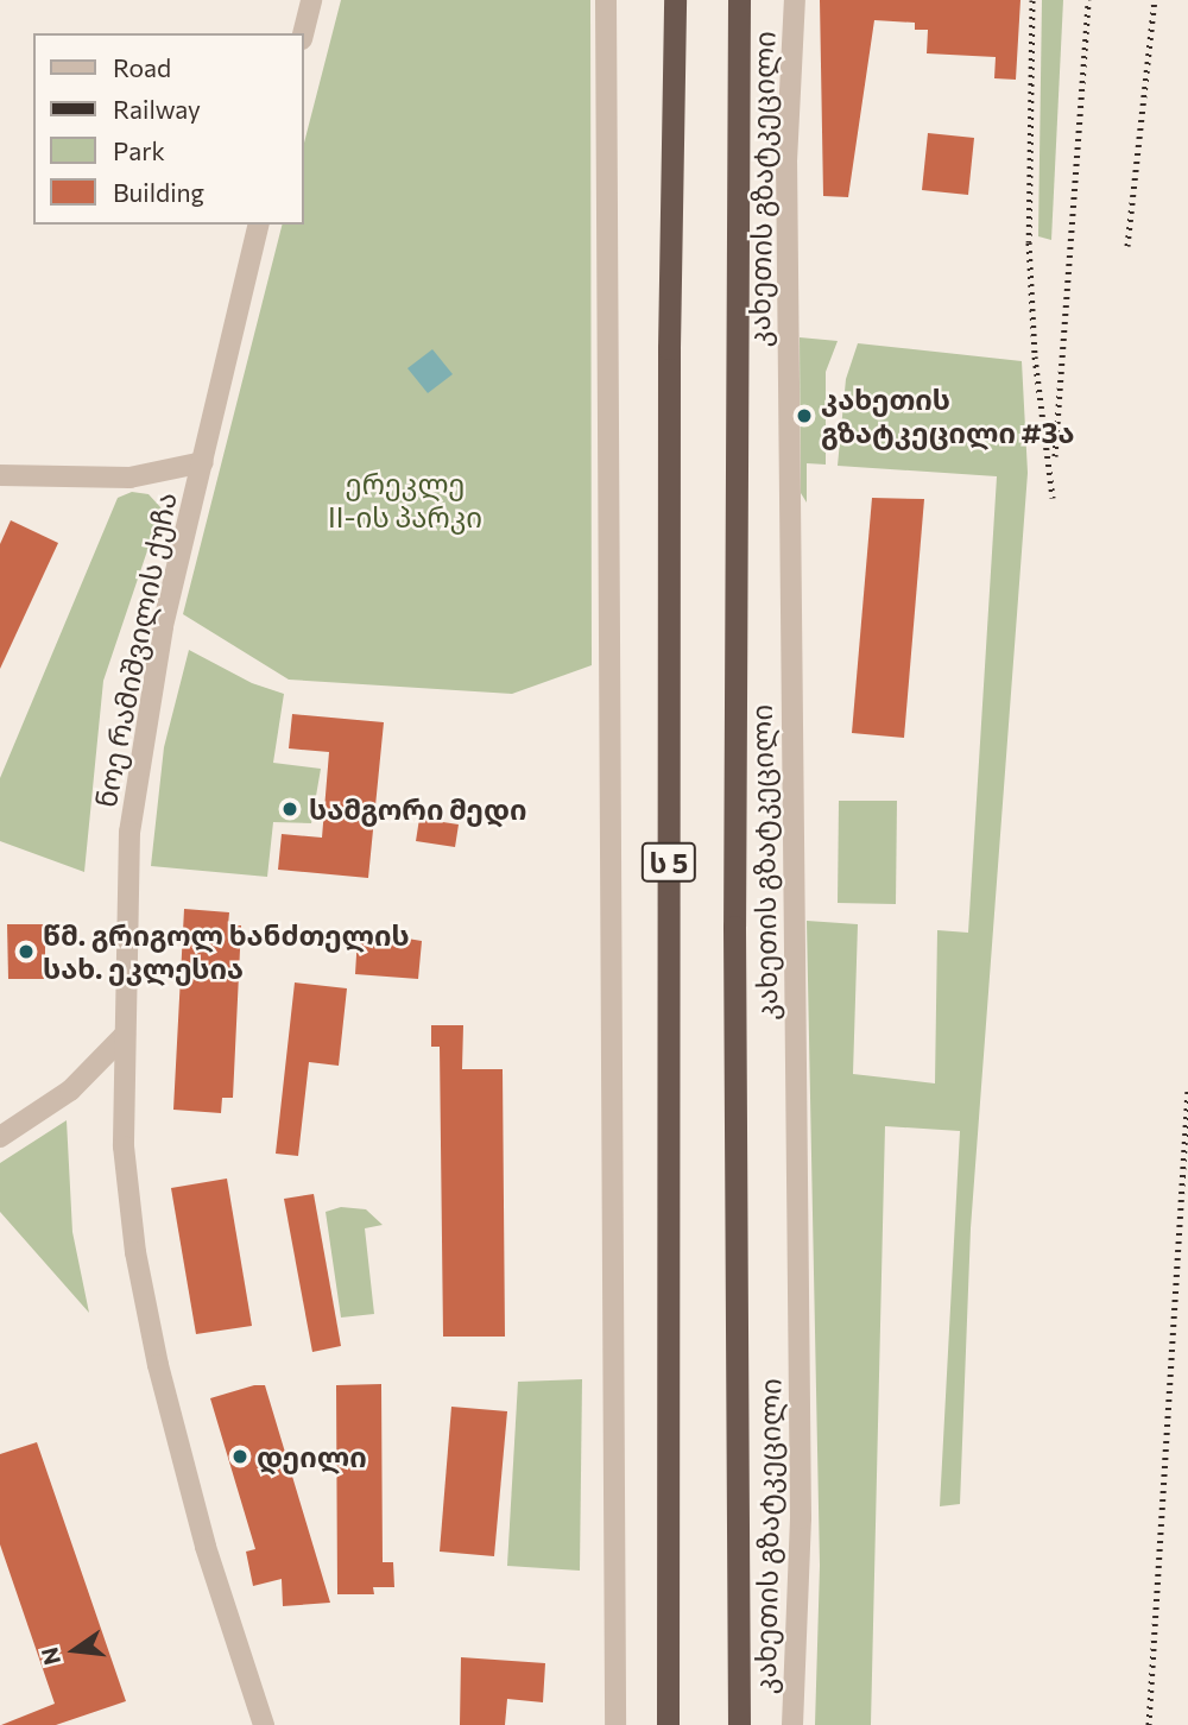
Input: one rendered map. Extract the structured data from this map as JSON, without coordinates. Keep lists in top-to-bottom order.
{
  "streets": {
    "highway": ["კახეთის გზატკეცილი", "ს 5"],
    "street": ["ნოე რამიშვილის ქუჩა"]
  },
  "parks": ["ერეკლე II-ის პარკი"],
  "places": [
    "კახეთის გზატკეცილი #3ა",
    "სამგორი მედი",
    "წმ. გრიგოლ ხანძთელის სახ. ეკლესია",
    "დეილი"
  ],
  "legend": [
    "Road",
    "Railway",
    "Park",
    "Building"
  ],
  "north": "left"
}
